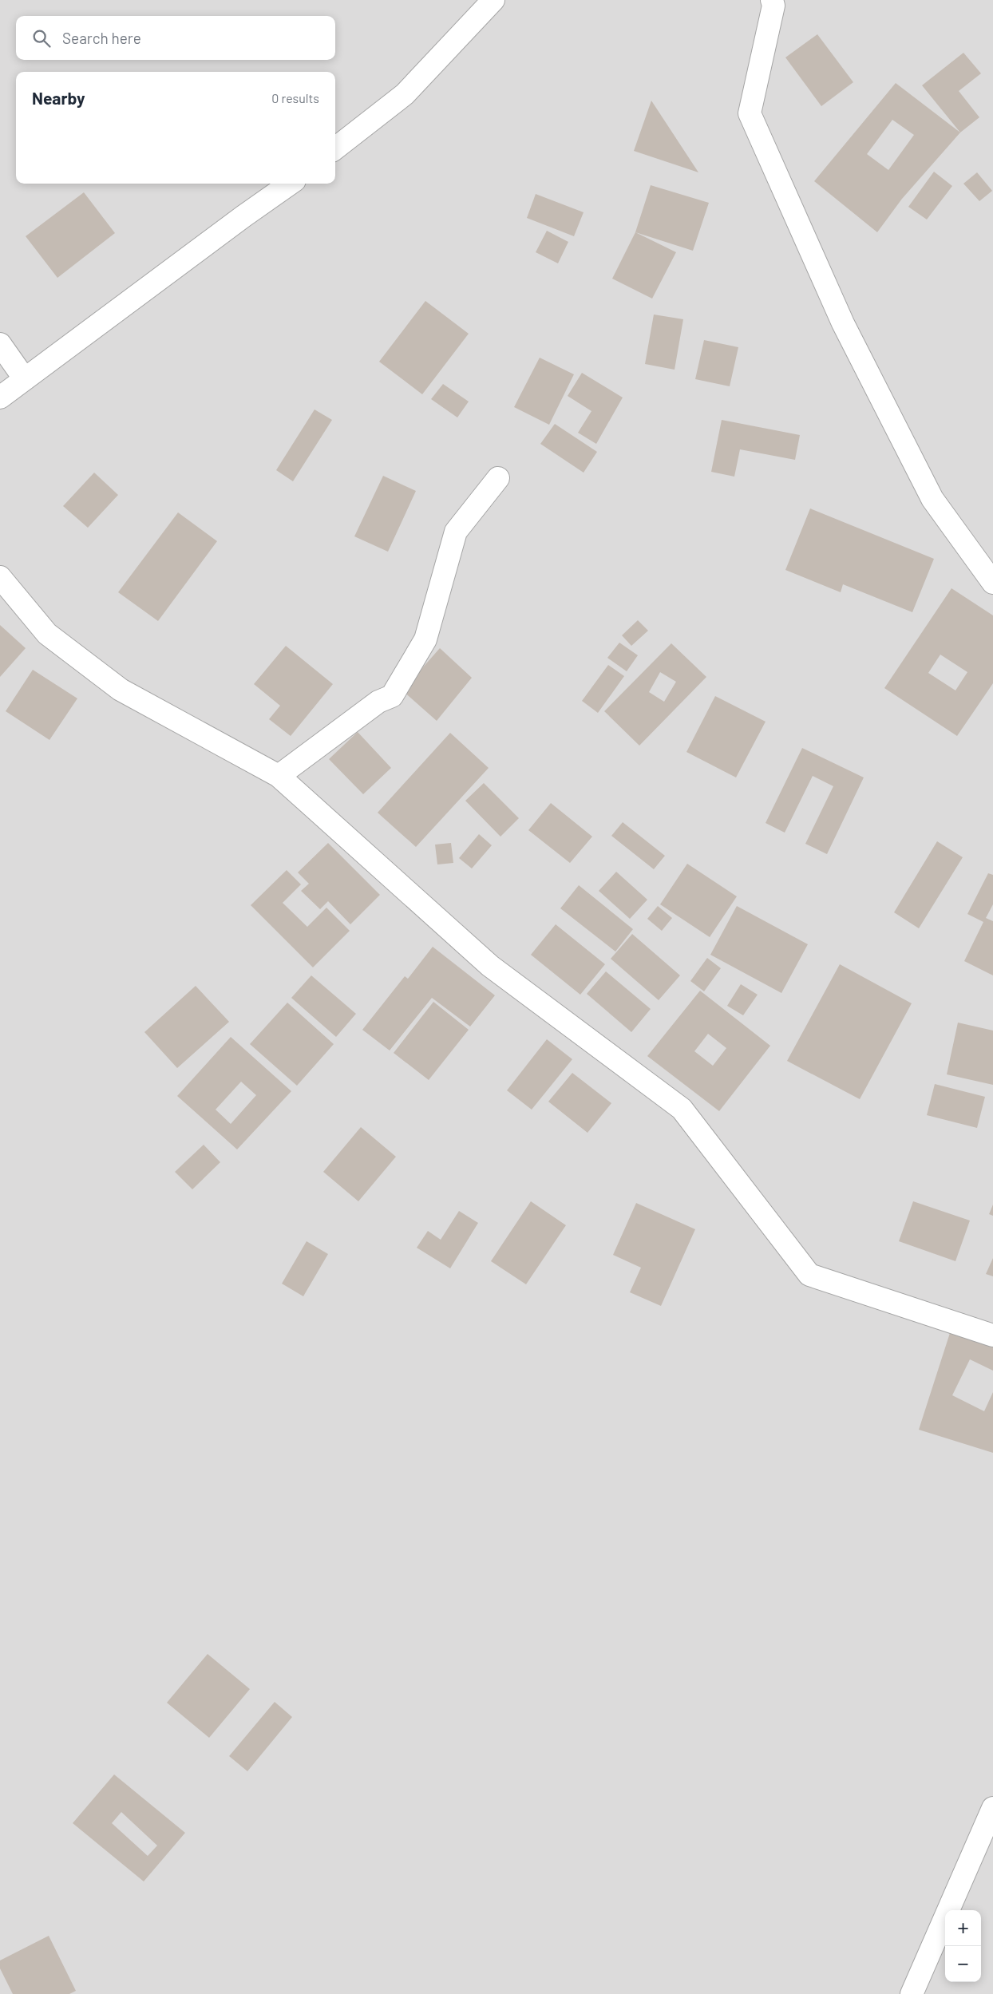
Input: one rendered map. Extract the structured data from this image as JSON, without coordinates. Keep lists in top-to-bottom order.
{
  "page": {
    "search": "Search here",
    "heading": ["Nearby", "0 results"],
    "map_buttons": ["+", "−"]
  }
}
